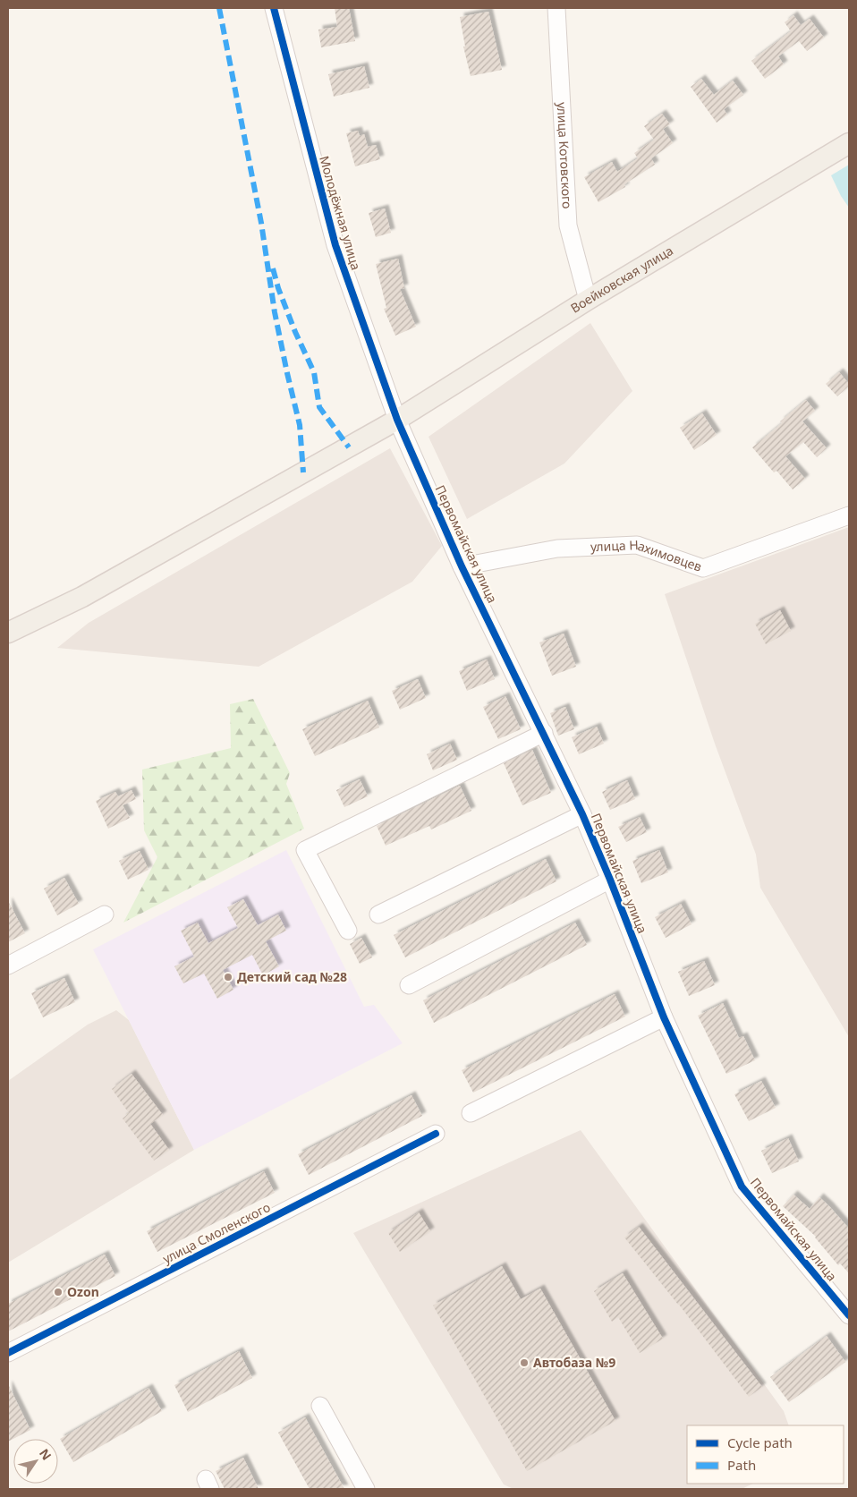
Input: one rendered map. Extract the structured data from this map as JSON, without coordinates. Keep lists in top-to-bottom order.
{
  "streets": {
    "main road": ["Воейковская улица"],
    "street": [
      "улица Котовского",
      "Молодёжная улица",
      "Первомайская улица",
      "улица Нахимовцев",
      "улица Смоленского"
    ]
  },
  "crossings": [
    ["улица Котовского", "Воейковская улица"],
    ["Молодёжная улица", "Воейковская улица"],
    ["Молодёжная улица", "Первомайская улица"],
    ["Воейковская улица", "Первомайская улица"],
    ["Первомайская улица", "улица Нахимовцев"]
  ],
  "places": ["Детский сад №28", "Ozon", "Автобаза №9"],
  "legend": ["Cycle path", "Path"],
  "north": "top right"
}
